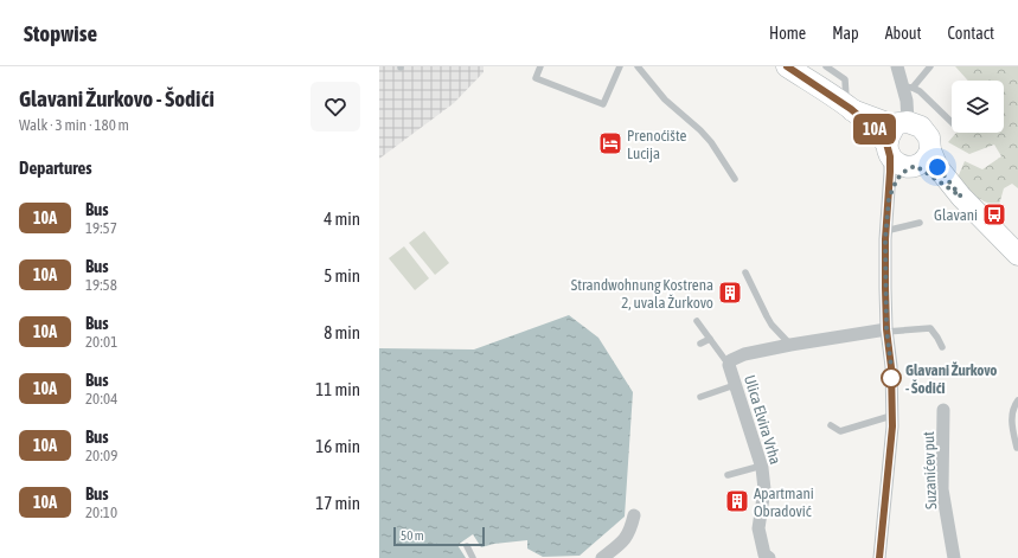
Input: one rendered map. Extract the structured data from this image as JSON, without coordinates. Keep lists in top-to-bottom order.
{
  "streets": {
    "street": ["Ulica Elvira Vrha", "Suzanićev put"]
  },
  "places": {
    "hotel": ["Prenoćište Lucija"],
    "bus stop": ["Glavani"],
    "building": ["Strandwohnung Kostrena 2, uvala Žurkovo", "Apartmani Obradović"],
    "other": ["Glavani Žurkovo - Šodići"]
  },
  "lines": ["bus line 10A"],
  "scale_bar": "50 m",
  "page": {
    "header": "Stopwise",
    "nav": [
      "Home",
      "Map",
      "About",
      "Contact"
    ],
    "heading": [
      ["Glavani Žurkovo - Šodići", "Walk · 3 min · 180 m"],
      "Departures"
    ],
    "on_map": "10A",
    "list": [
      {
        "mark": "10A",
        "name": "Bus",
        "note": "19:57",
        "value": "4 min"
      },
      {
        "mark": "10A",
        "name": "Bus",
        "note": "19:58",
        "value": "5 min"
      },
      {
        "mark": "10A",
        "name": "Bus",
        "note": "20:01",
        "value": "8 min"
      },
      {
        "mark": "10A",
        "name": "Bus",
        "note": "20:04",
        "value": "11 min"
      },
      {
        "mark": "10A",
        "name": "Bus",
        "note": "20:09",
        "value": "16 min"
      },
      {
        "mark": "10A",
        "name": "Bus",
        "note": "20:10",
        "value": "17 min"
      }
    ],
    "scale": "50 m"
  }
}
